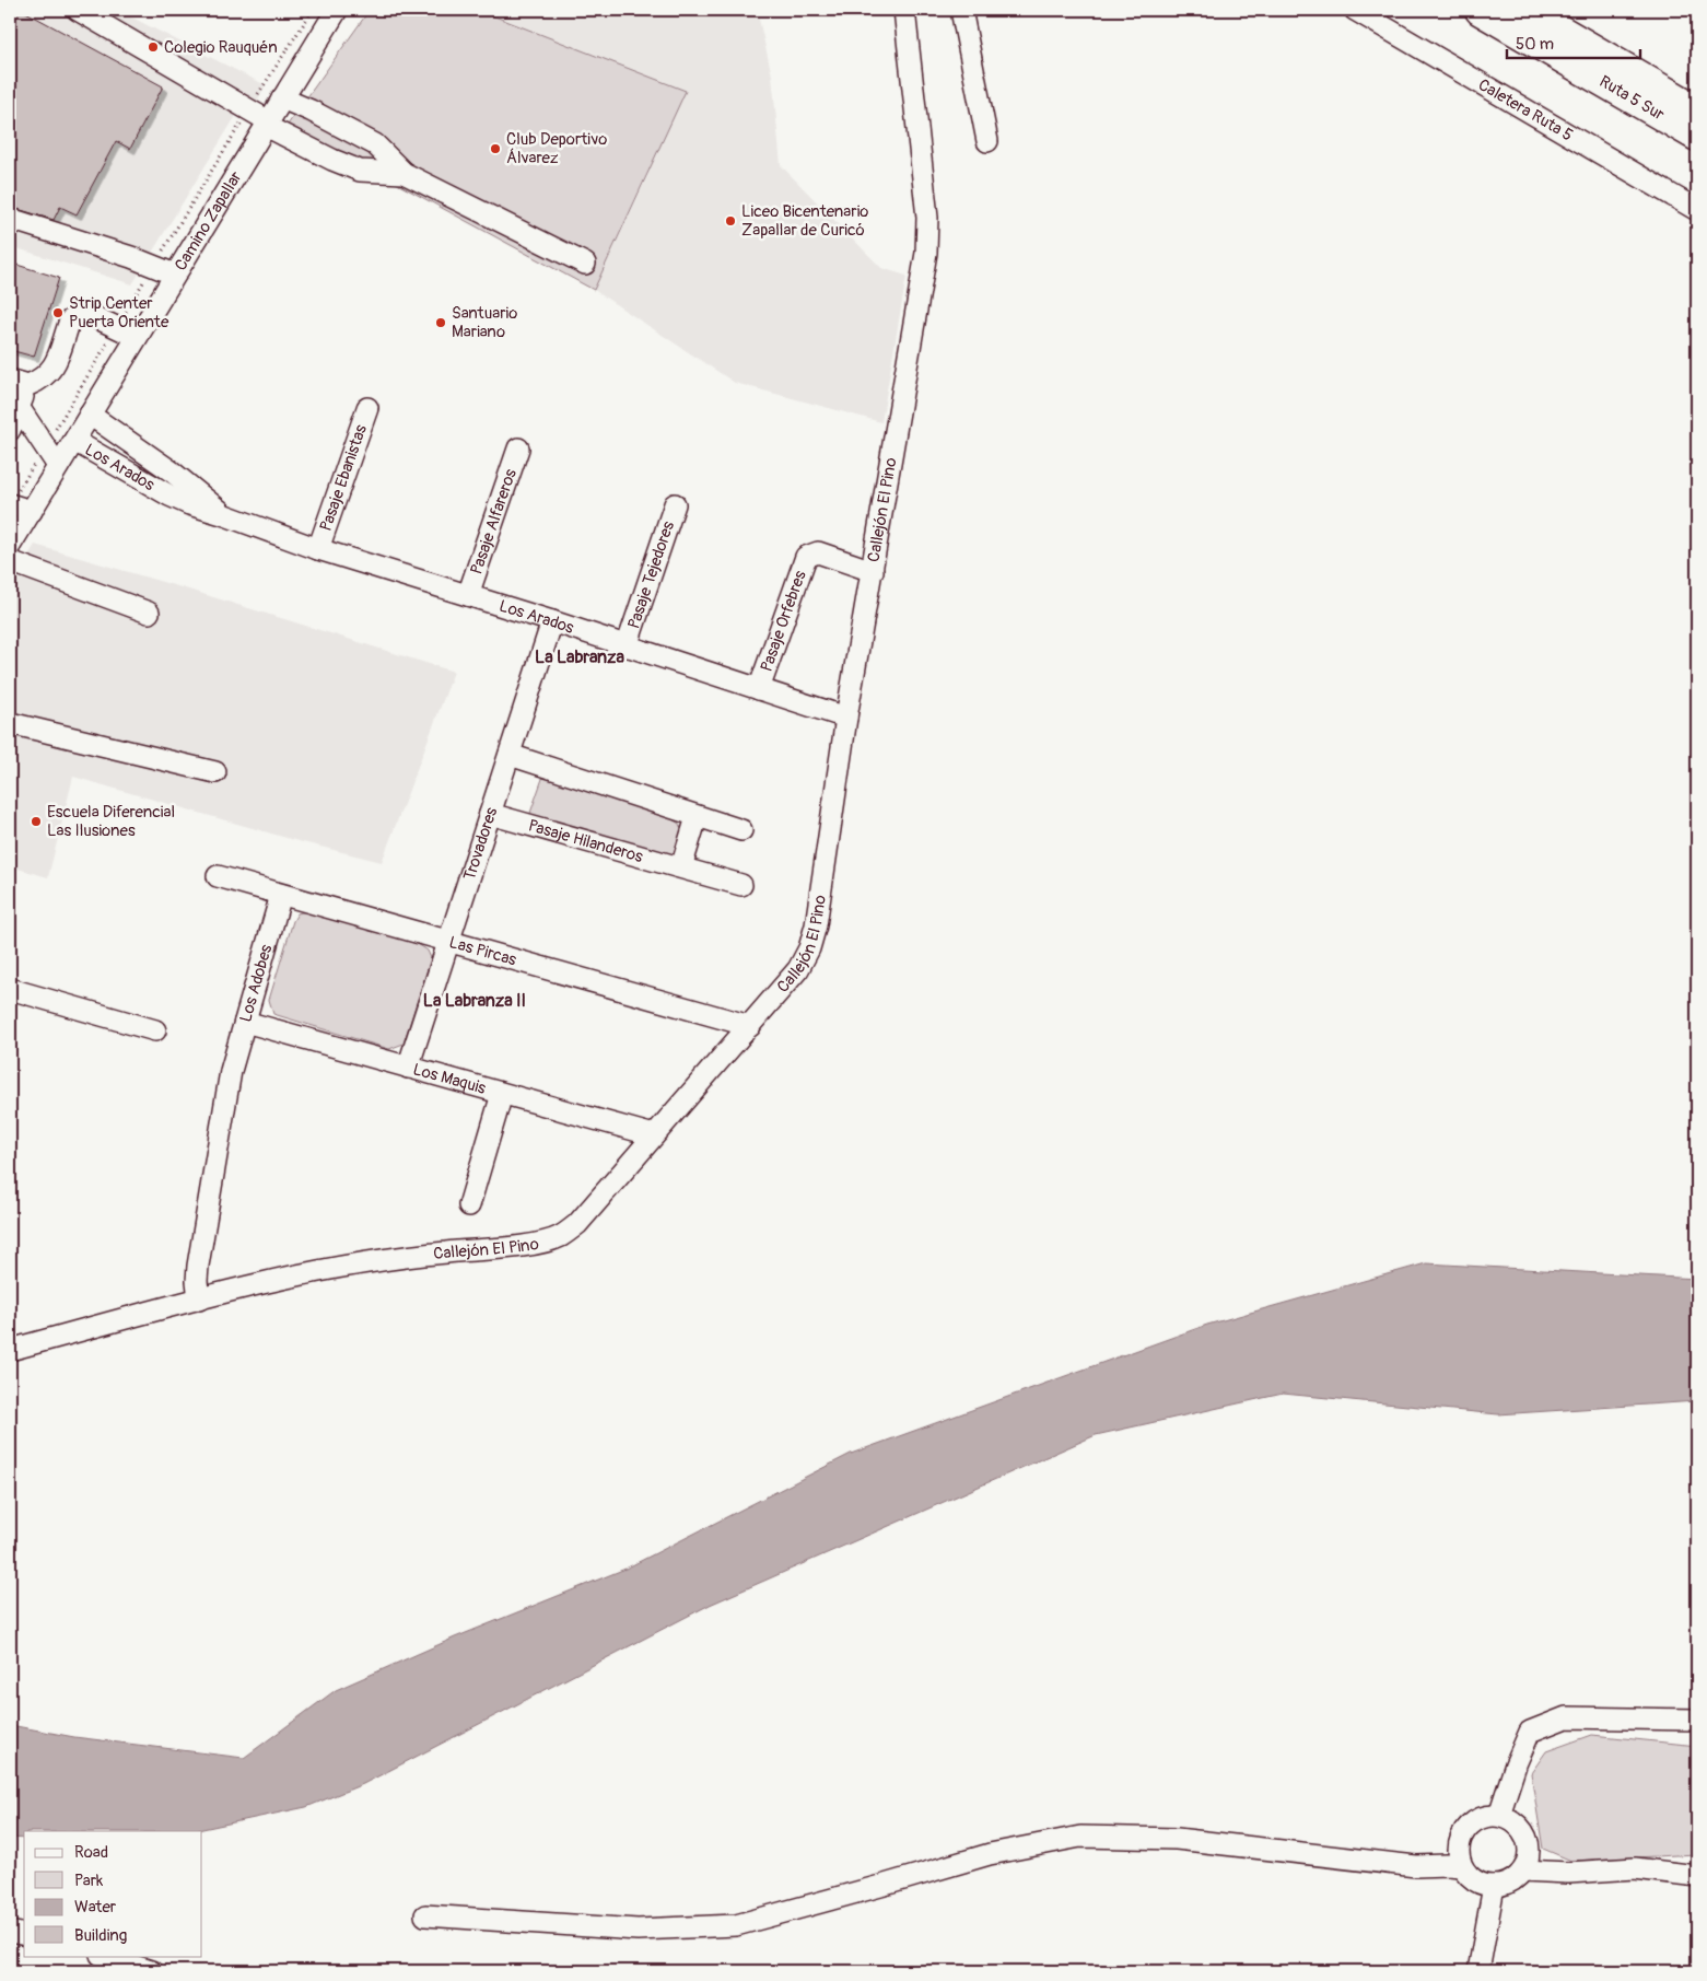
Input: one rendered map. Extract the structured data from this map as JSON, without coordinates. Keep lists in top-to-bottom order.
{
  "streets": {
    "highway": ["Ruta 5 Sur"],
    "street": [
      "Caletera Ruta 5",
      "Camino Zapallar",
      "Los Arados",
      "Pasaje Ebanistas",
      "Callejón El Pino",
      "Pasaje Alfareros",
      "Pasaje Tejedores",
      "Pasaje Orfebres",
      "Pasaje Hilanderos",
      "Trovadores",
      "Las Pircas",
      "Los Adobes",
      "Los Maquis"
    ]
  },
  "crossings": [
    ["Camino Zapallar", "Los Arados"],
    ["Los Arados", "Pasaje Ebanistas"],
    ["Los Arados", "Callejón El Pino"],
    ["Los Arados", "Pasaje Alfareros"],
    ["Los Arados", "Pasaje Tejedores"],
    ["Los Arados", "Pasaje Orfebres"],
    ["Los Arados", "Trovadores"],
    ["Callejón El Pino", "Pasaje Orfebres"],
    ["Callejón El Pino", "Las Pircas"],
    ["Callejón El Pino", "Los Adobes"],
    ["Callejón El Pino", "Los Maquis"],
    ["Pasaje Hilanderos", "Trovadores"],
    ["Trovadores", "Las Pircas"],
    ["Trovadores", "Los Maquis"],
    ["Las Pircas", "Los Adobes"],
    ["Los Adobes", "Los Maquis"]
  ],
  "districts": ["La Labranza", "La Labranza II"],
  "places": [
    "Colegio Rauquén",
    "Club Deportivo Álvarez",
    "Liceo Bicentenario Zapallar de Curicó",
    "Strip Center Puerta Oriente",
    "Santuario Mariano",
    "Escuela Diferencial Las Ilusiones"
  ],
  "legend": [
    "Road",
    "Park",
    "Water",
    "Building"
  ],
  "scale_bar": "50 m"
}
